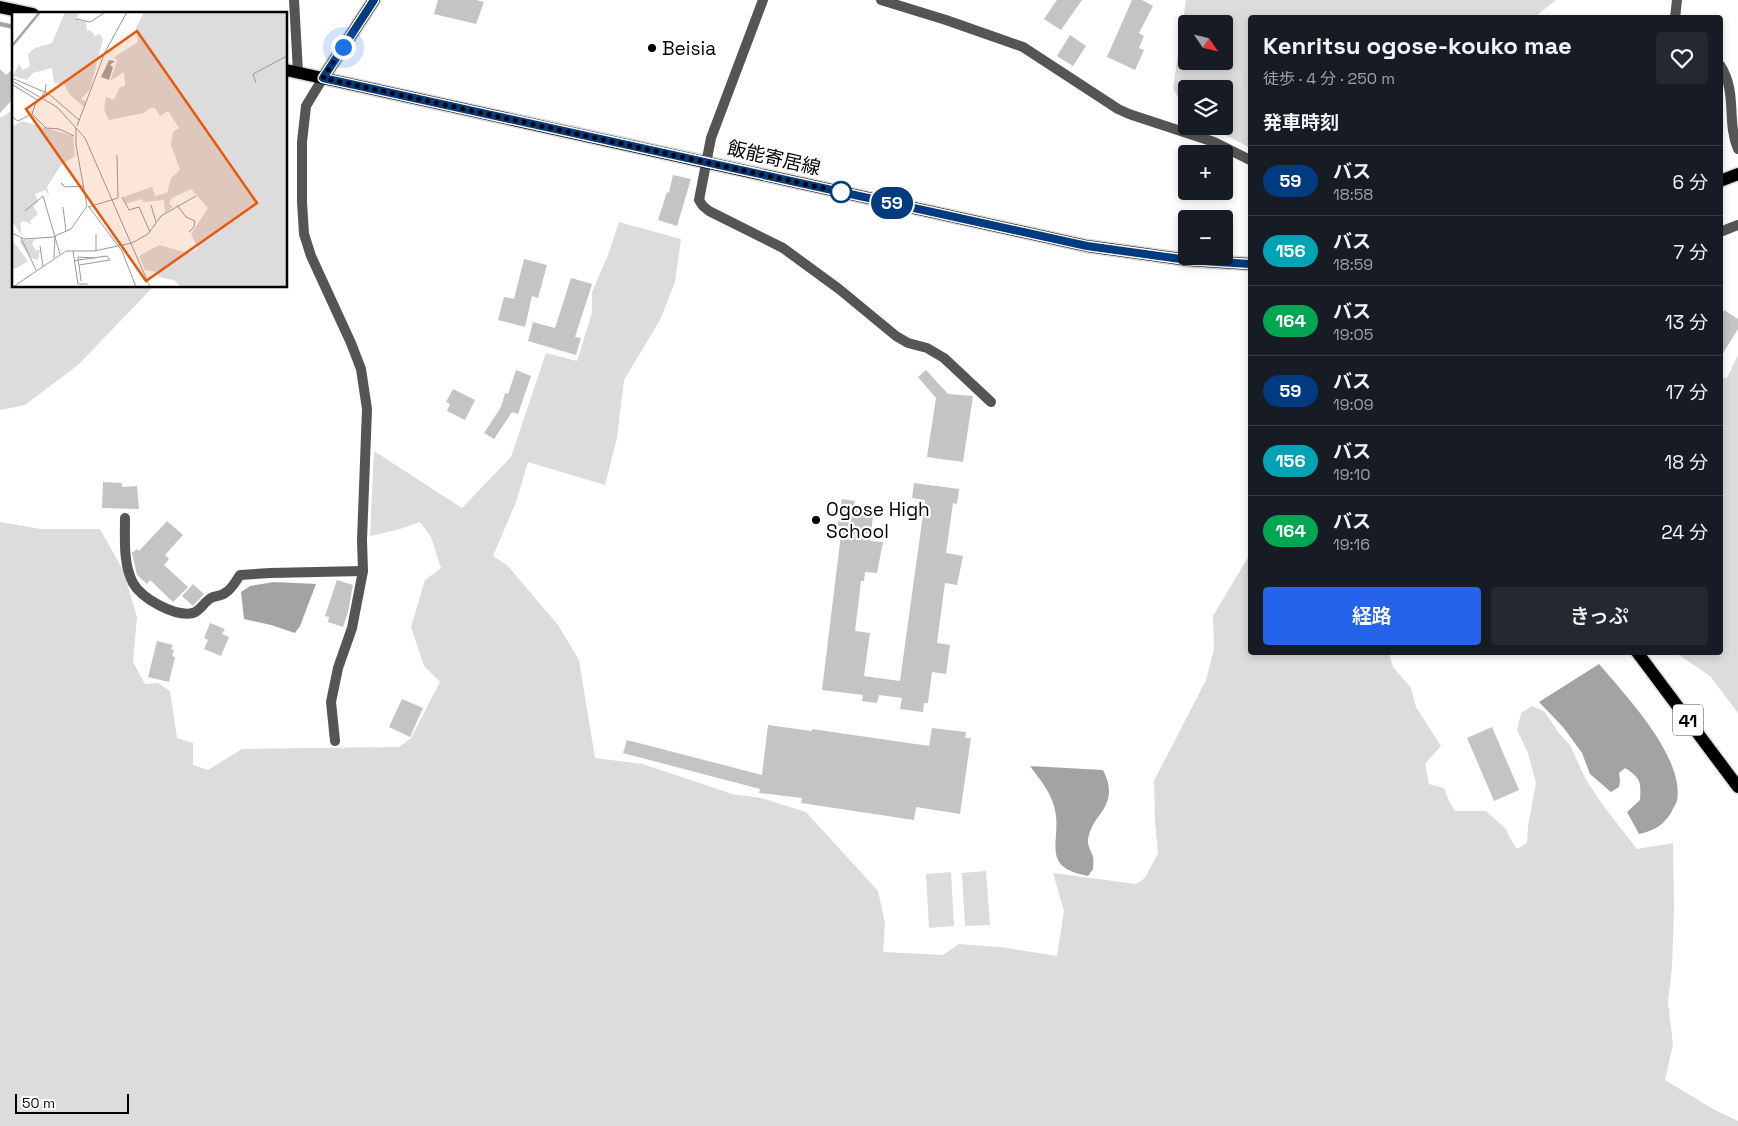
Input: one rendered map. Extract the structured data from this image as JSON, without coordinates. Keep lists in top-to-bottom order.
{
  "streets": {
    "main road": ["飯能寄居線", "41"]
  },
  "places": ["Beisia", "Ogose High School"],
  "lines": ["bus line 59"],
  "scale_bar": "50 m",
  "north": "bottom right",
  "page": {
    "on_map": "59",
    "map_buttons": ["+", "−"],
    "heading": [
      ["Kenritsu ogose-kouko mae", "徒歩 · 4 分 · 250 m"],
      "発車時刻"
    ],
    "list": [
      {
        "mark": "59",
        "name": "バス",
        "note": "18:58",
        "value": "6 分"
      },
      {
        "mark": "156",
        "name": "バス",
        "note": "18:59",
        "value": "7 分"
      },
      {
        "mark": "164",
        "name": "バス",
        "note": "19:05",
        "value": "13 分"
      },
      {
        "mark": "59",
        "name": "バス",
        "note": "19:09",
        "value": "17 分"
      },
      {
        "mark": "156",
        "name": "バス",
        "note": "19:10",
        "value": "18 分"
      },
      {
        "mark": "164",
        "name": "バス",
        "note": "19:16",
        "value": "24 分"
      }
    ],
    "buttons": ["経路", "きっぷ"],
    "scale": "50 m"
  }
}
